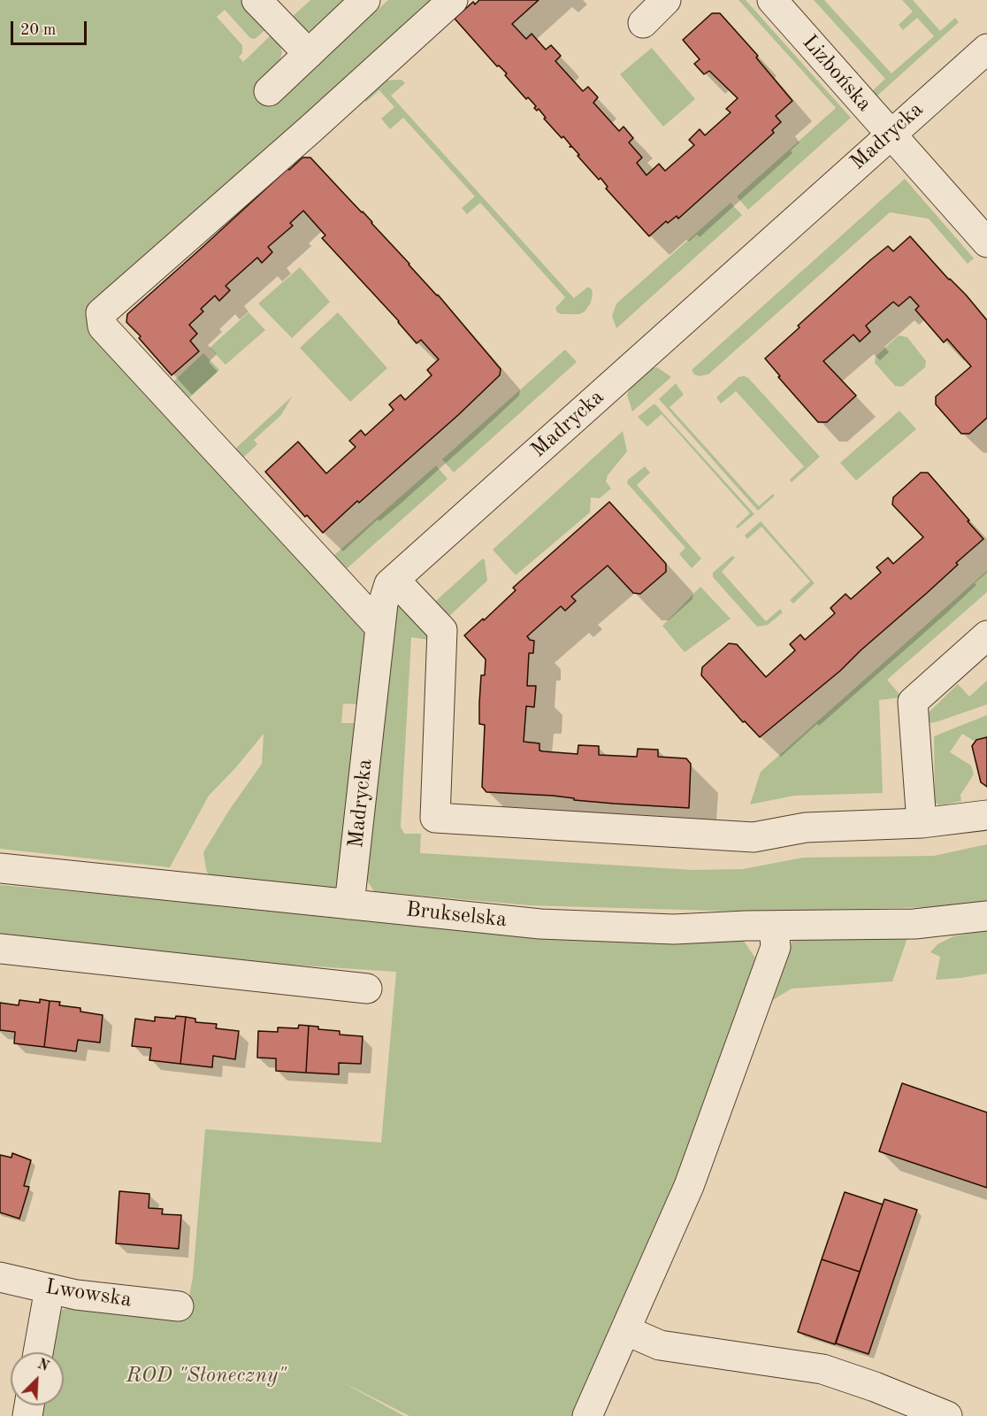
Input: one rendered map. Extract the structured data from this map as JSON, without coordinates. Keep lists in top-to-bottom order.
{
  "streets": {
    "street": [
      "Lizbońska",
      "Madrycka",
      "Brukselska",
      "Lwowska"
    ]
  },
  "crossings": [
    ["Lizbońska", "Madrycka"],
    ["Madrycka", "Brukselska"]
  ],
  "parks": ["ROD \"Słoneczny\""],
  "scale_bar": "20 m",
  "north": "top right"
}
